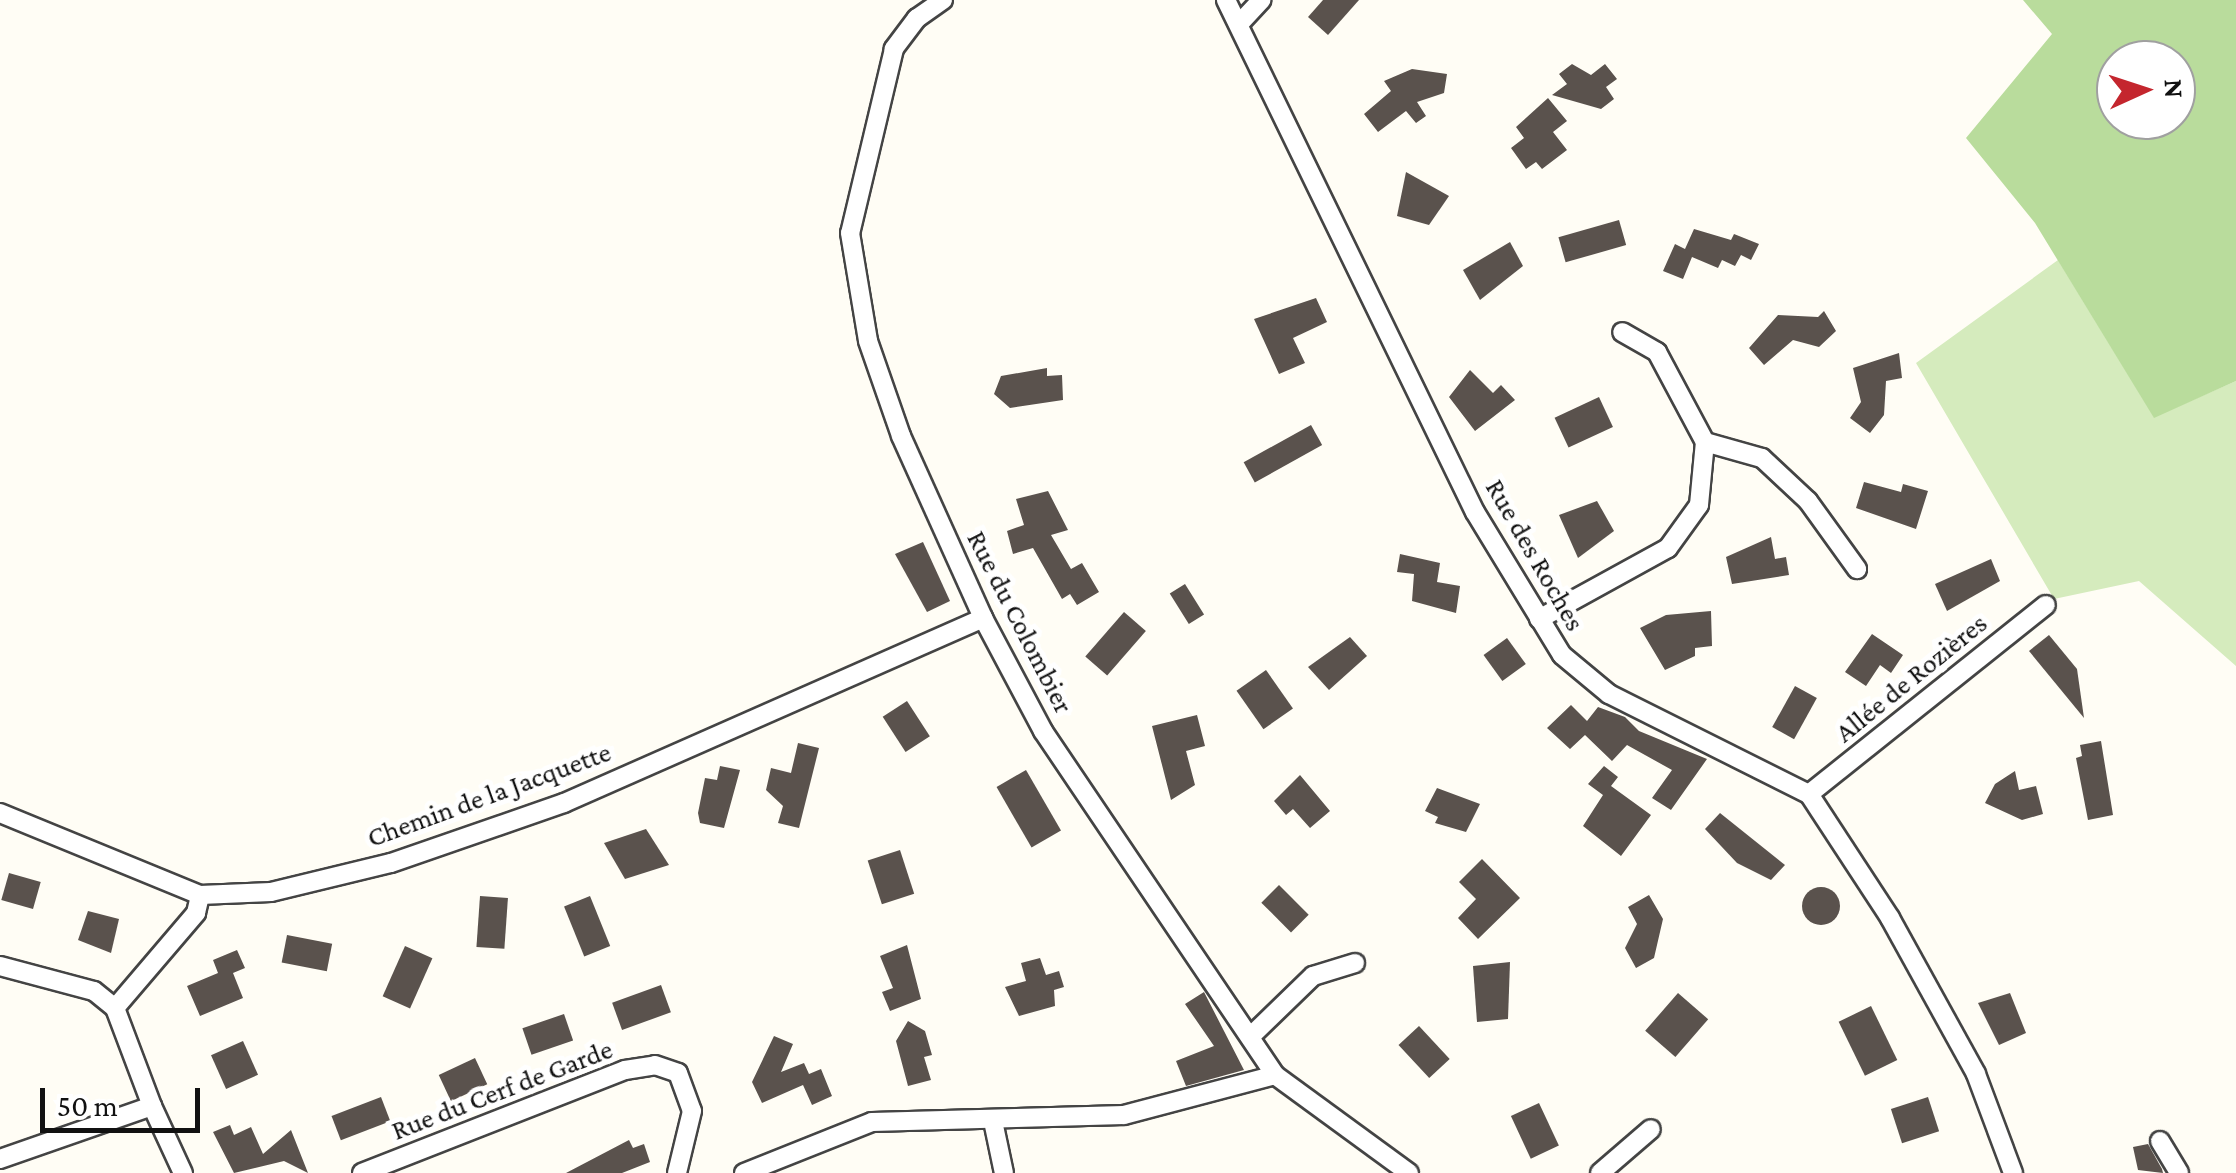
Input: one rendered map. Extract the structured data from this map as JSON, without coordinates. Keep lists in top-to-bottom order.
{
  "streets": {
    "street": [
      "Rue des Roches",
      "Rue du Colombier",
      "Allée de Rozières",
      "Chemin de la Jacquette",
      "Rue du Cerf de Garde"
    ]
  },
  "crossings": [
    ["Rue des Roches", "Allée de Rozières"],
    ["Rue du Colombier", "Chemin de la Jacquette"]
  ],
  "scale_bar": "50 m",
  "north": "right"
}
